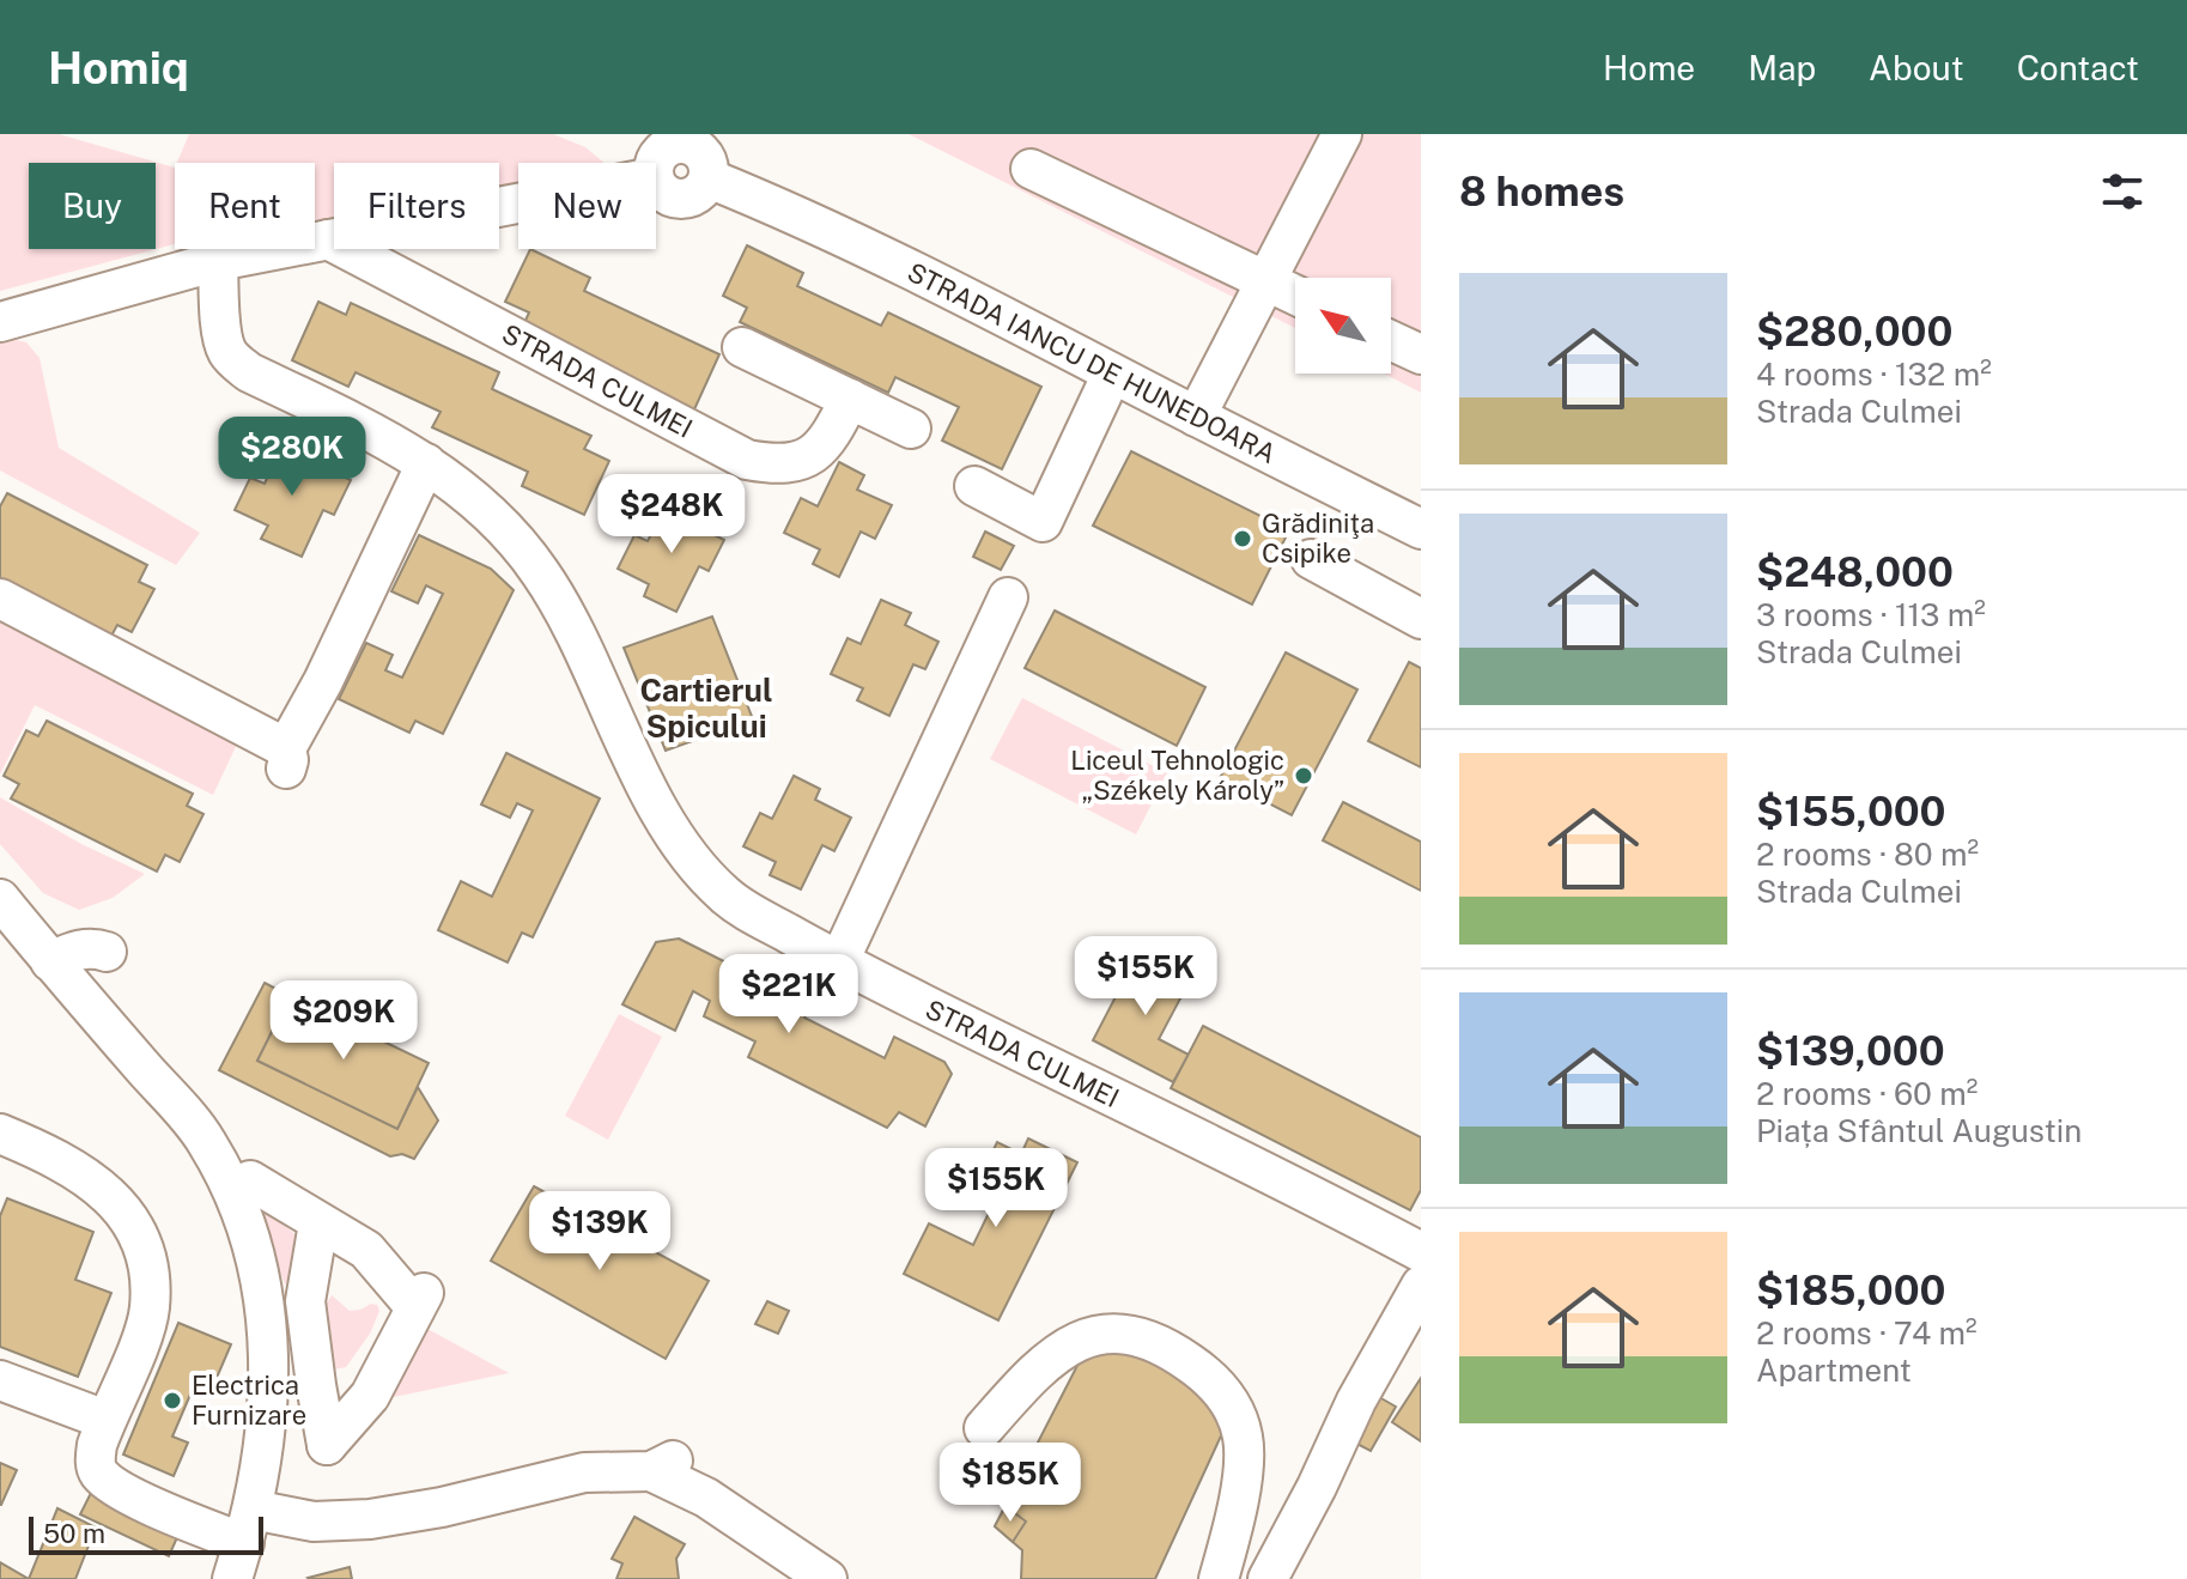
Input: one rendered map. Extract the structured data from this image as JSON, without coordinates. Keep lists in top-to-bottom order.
{
  "streets": {
    "street": ["STRADA IANCU DE HUNEDOARA", "STRADA CULMEI"]
  },
  "districts": ["Cartierul Spicului"],
  "places": ["Grădiniţa Csipike", "Liceul Tehnologic „Székely Károly”", "Electrica Furnizare"],
  "scale_bar": "50 m",
  "north": "top left",
  "page": {
    "header": "Homiq",
    "nav": [
      "Home",
      "Map",
      "About",
      "Contact"
    ],
    "heading": "8 homes",
    "chip": [
      "Buy",
      "Rent",
      "Filters",
      "New"
    ],
    "list": [
      {
        "name": "$280,000",
        "note": "4 rooms · 132 m² · Strada Culmei"
      },
      {
        "name": "$248,000",
        "note": "3 rooms · 113 m² · Strada Culmei"
      },
      {
        "name": "$155,000",
        "note": "2 rooms · 80 m² · Strada Culmei"
      },
      {
        "name": "$139,000",
        "note": "2 rooms · 60 m² · Piața Sfântul Augustin"
      },
      {
        "name": "$185,000",
        "note": "2 rooms · 74 m² · Apartment"
      }
    ],
    "price": [
      "$280K",
      "$248K",
      "$155K",
      "$221K",
      "$209K",
      "$155K",
      "$139K",
      "$185K"
    ],
    "scale": "50 m"
  }
}
